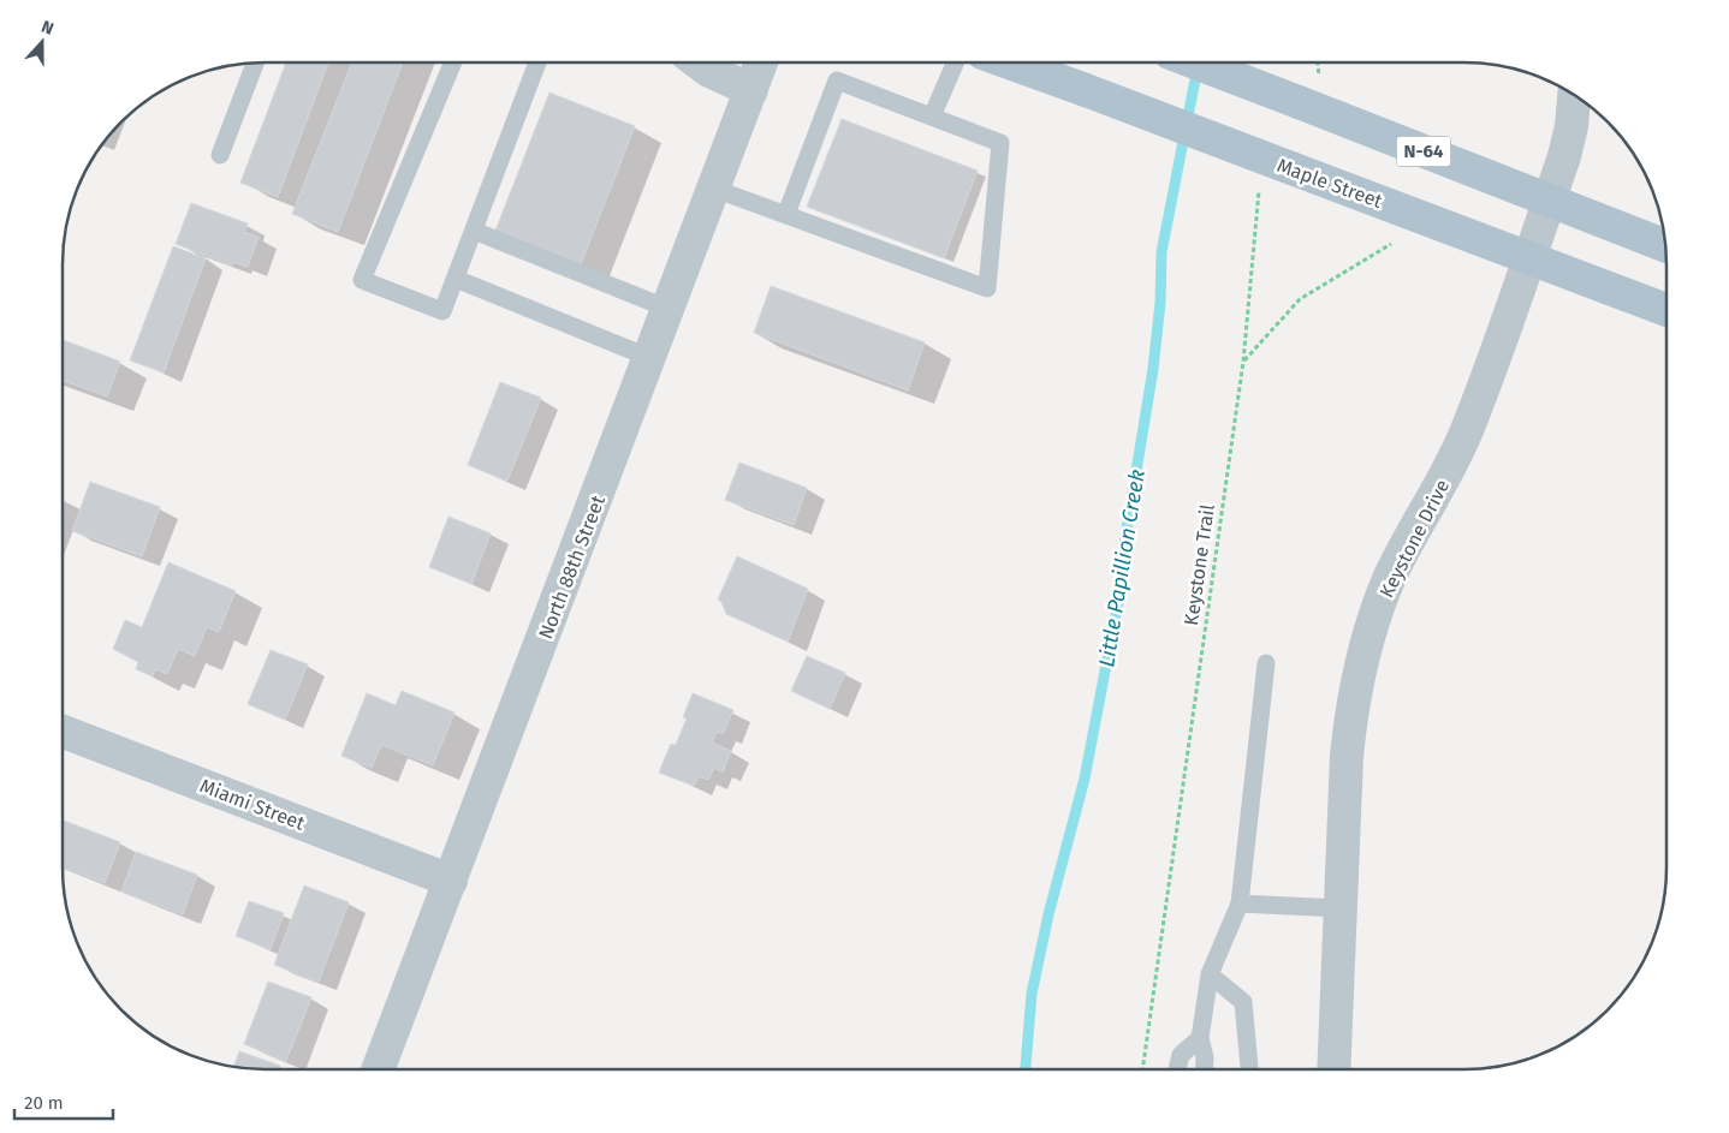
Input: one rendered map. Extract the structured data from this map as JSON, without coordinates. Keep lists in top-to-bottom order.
{
  "streets": {
    "main road": ["N-64", "Maple Street"],
    "street": ["Keystone Drive", "North 88th Street", "Miami Street"],
    "path": ["Keystone Trail"]
  },
  "crossings": [
    ["N-64", "Keystone Drive"],
    ["Maple Street", "Keystone Drive"],
    ["North 88th Street", "Miami Street"]
  ],
  "water": ["Little Papillion Creek"],
  "scale_bar": "20 m",
  "north": "top"
}
